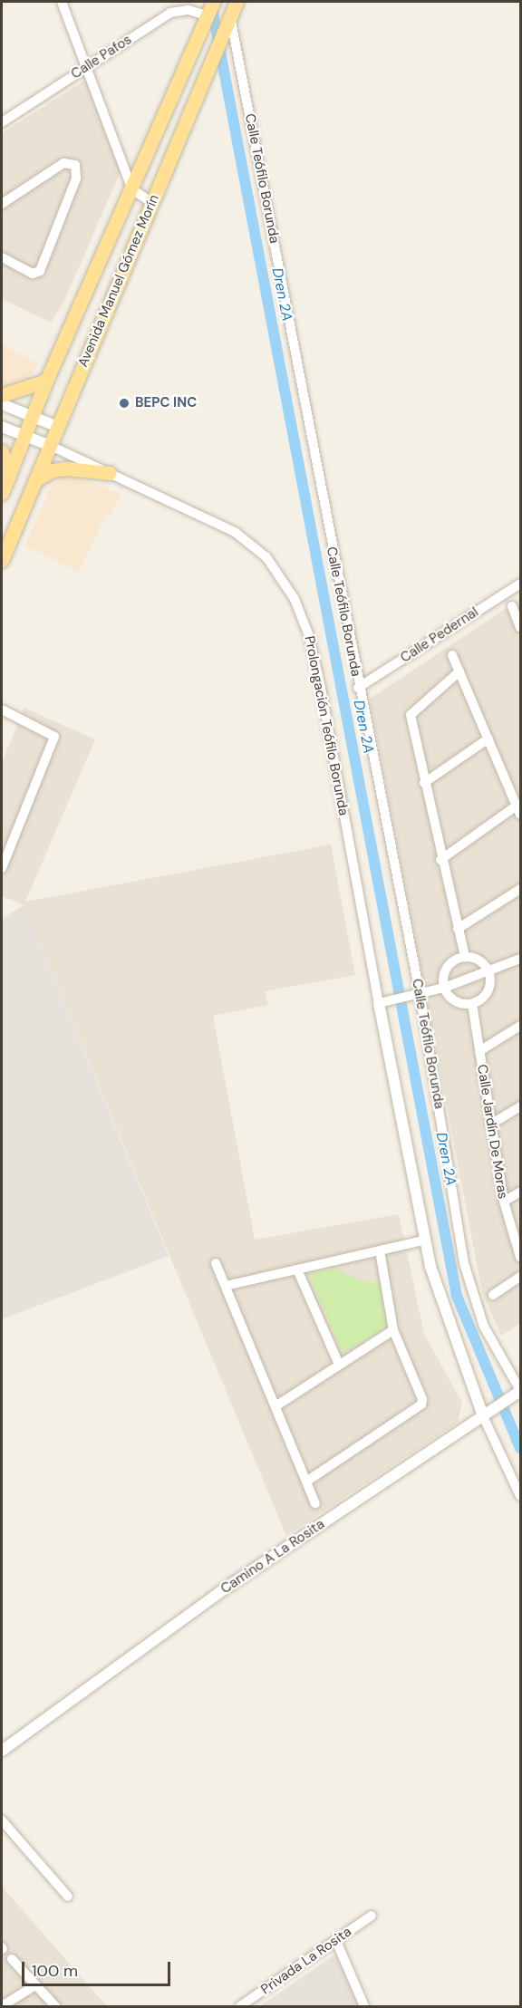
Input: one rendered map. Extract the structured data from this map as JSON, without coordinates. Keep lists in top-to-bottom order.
{
  "streets": {
    "main road": ["Avenida Manuel Gómez Morín"],
    "street": [
      "Calle Pafos",
      "Calle Teófilo Borunda",
      "Calle Pedernal",
      "Prolongación Teófilo Borunda",
      "Calle Jardín De Moras",
      "Camino A La Rosita",
      "Privada La Rosita"
    ]
  },
  "crossings": [
    ["Calle Pafos", "Avenida Manuel Gómez Morín"],
    ["Calle Teófilo Borunda", "Avenida Manuel Gómez Morín"],
    ["Calle Teófilo Borunda", "Calle Pedernal"],
    ["Calle Teófilo Borunda", "Camino A La Rosita"],
    ["Avenida Manuel Gómez Morín", "Prolongación Teófilo Borunda"]
  ],
  "water": ["Dren 2A"],
  "places": ["BEPC INC"],
  "scale_bar": "100 m"
}
